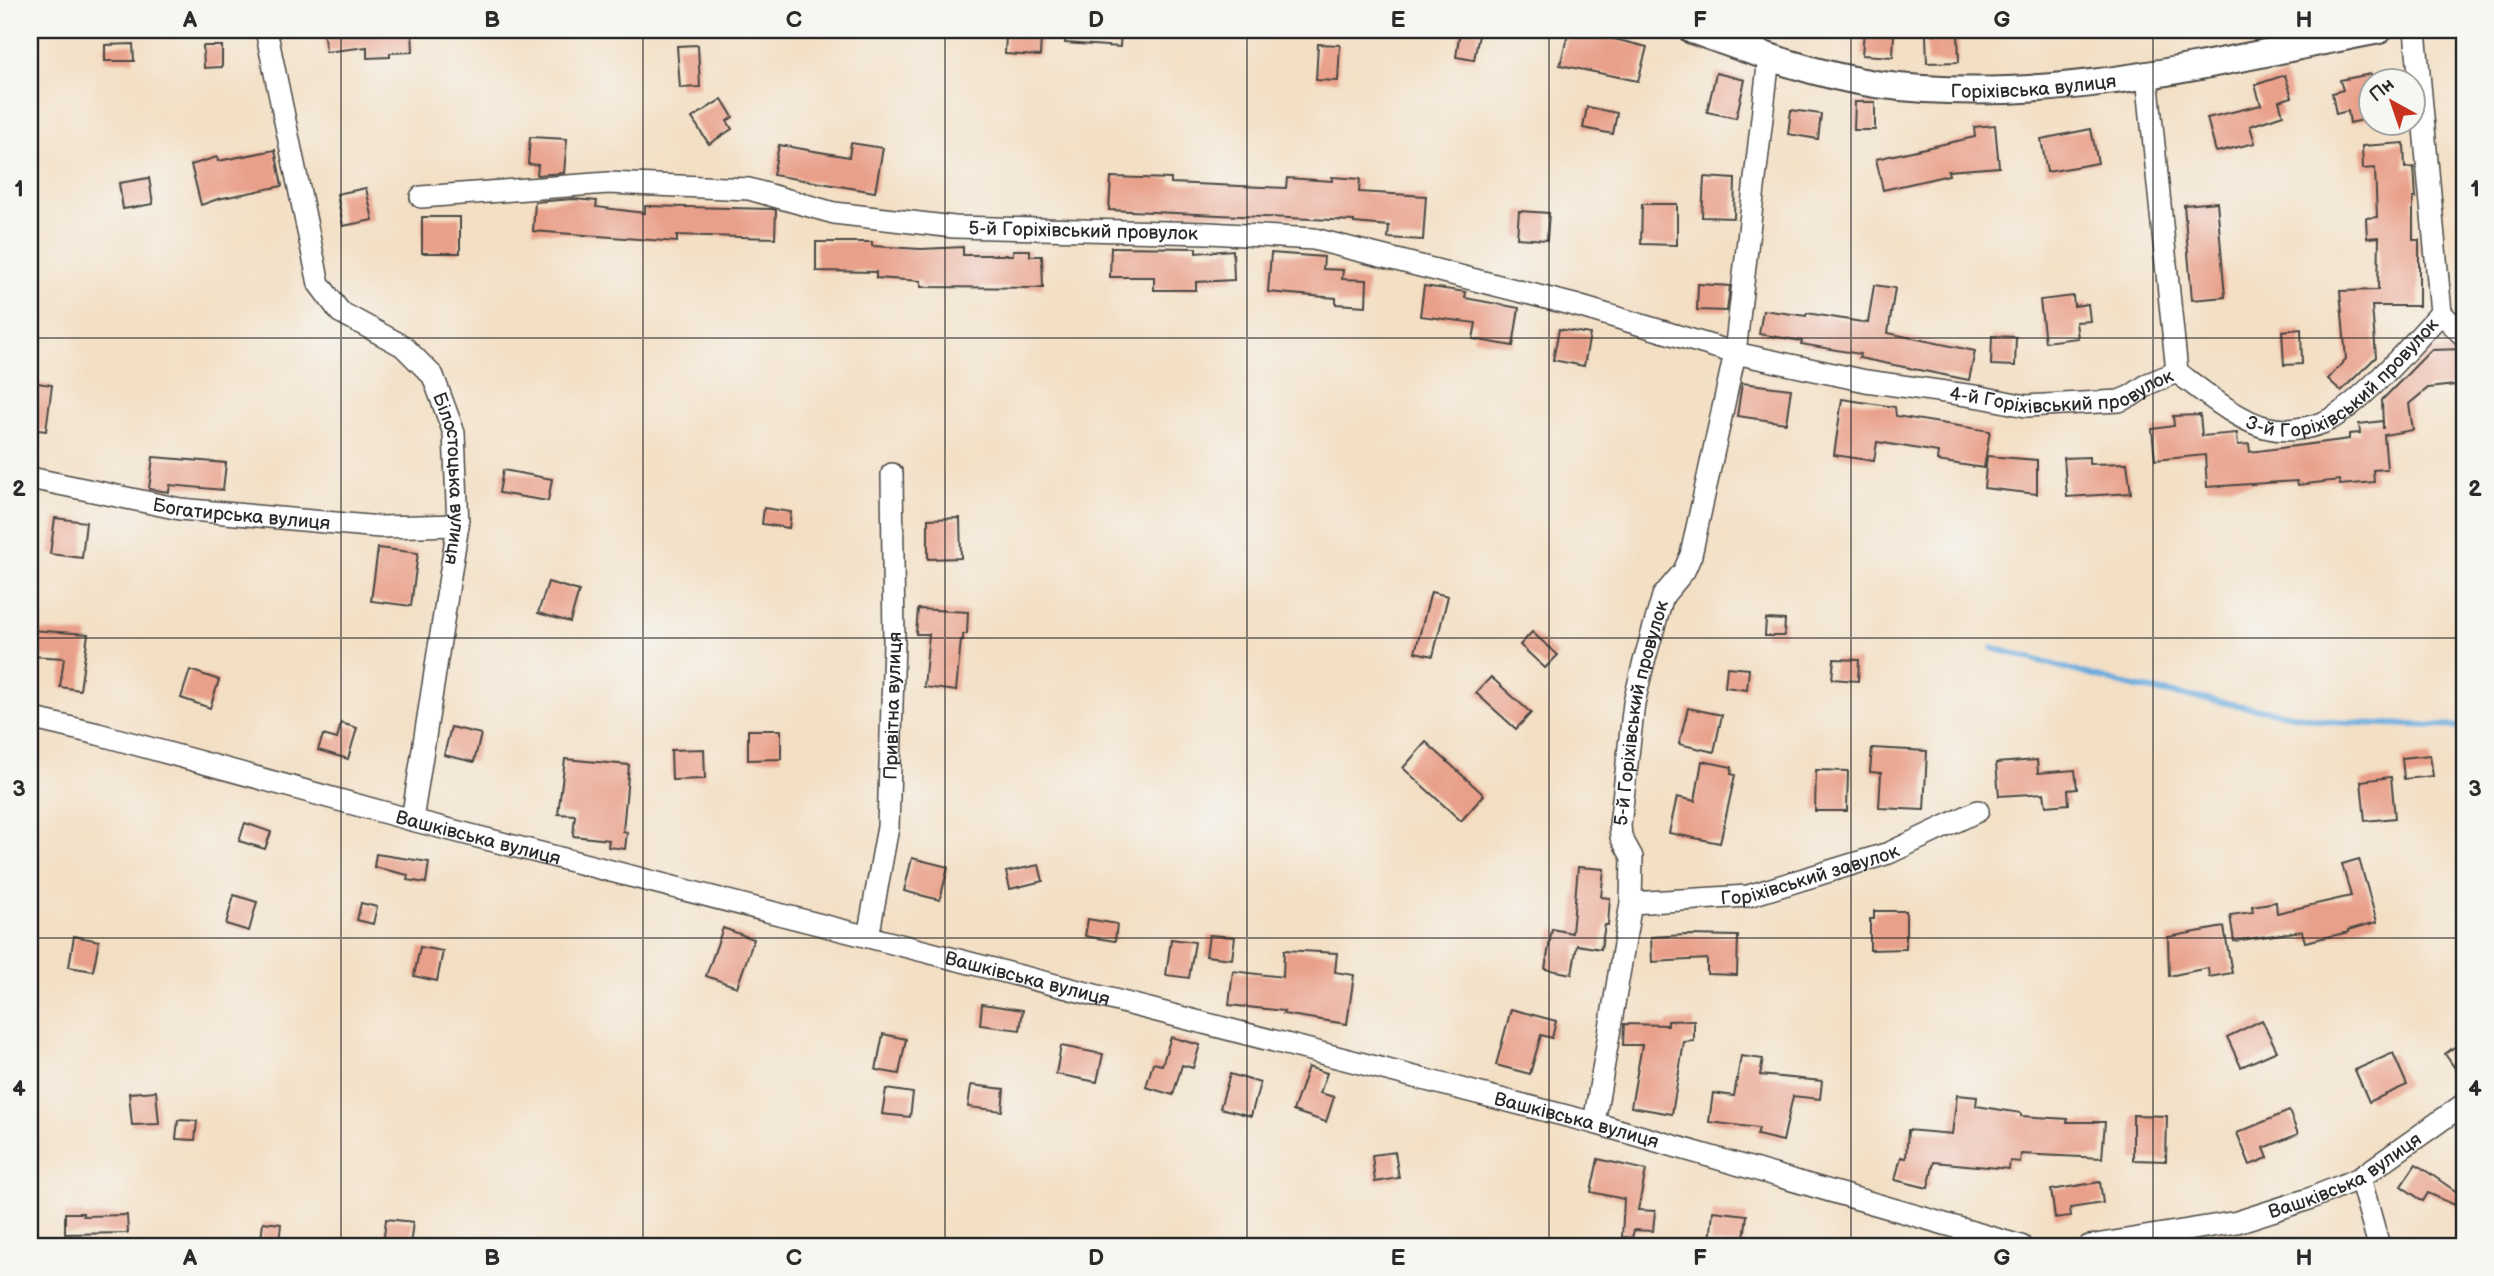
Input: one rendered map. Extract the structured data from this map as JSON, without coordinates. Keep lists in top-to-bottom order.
{
  "streets": {
    "street": [
      "Горіхівська вулиця",
      "5-й Горіхівський провулок",
      "3-й Горіхівський провулок",
      "4-й Горіхівський провулок",
      "Білостоцька вулиця",
      "Богатирська вулиця",
      "Привітна вулиця",
      "Вашківська вулиця",
      "Горіхівський завулок"
    ]
  },
  "crossings": [
    ["Горіхівська вулиця", "5-й Горіхівський провулок"],
    ["Горіхівська вулиця", "4-й Горіхівський провулок"],
    ["5-й Горіхівський провулок", "4-й Горіхівський провулок"],
    ["5-й Горіхівський провулок", "Вашківська вулиця"],
    ["5-й Горіхівський провулок", "Горіхівський завулок"],
    ["3-й Горіхівський провулок", "4-й Горіхівський провулок"],
    ["Білостоцька вулиця", "Богатирська вулиця"],
    ["Білостоцька вулиця", "Вашківська вулиця"],
    ["Привітна вулиця", "Вашківська вулиця"]
  ],
  "north": "top left",
  "grid": {
    "columns": [
      "A",
      "B",
      "C",
      "D",
      "E",
      "F",
      "G",
      "H"
    ],
    "rows": [
      "1",
      "2",
      "3",
      "4"
    ]
  }
}
